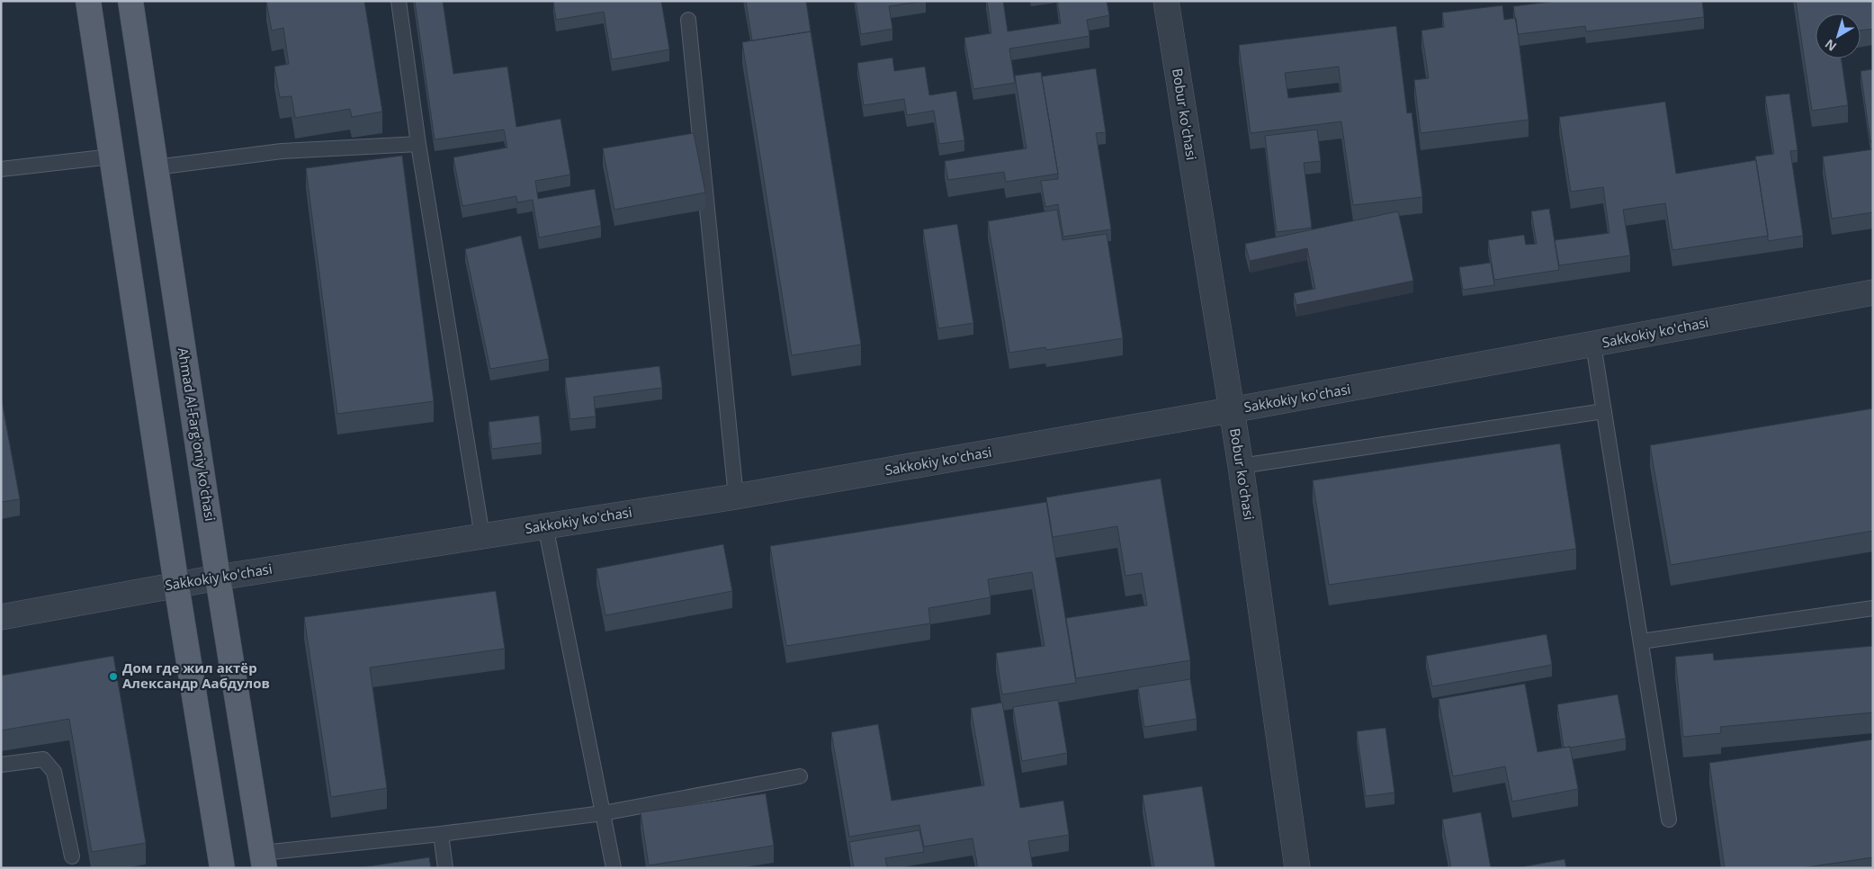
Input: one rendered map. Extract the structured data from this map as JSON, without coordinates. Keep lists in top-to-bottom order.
{
  "streets": {
    "main road": ["Ahmad Al-Farg'oniy ko'chasi"],
    "street": ["Bobur ko'chasi", "Sakkokiy ko'chasi"]
  },
  "crossings": [
    ["Bobur ko'chasi", "Sakkokiy ko'chasi"],
    ["Sakkokiy ko'chasi", "Ahmad Al-Farg'oniy ko'chasi"]
  ],
  "places": ["Дом где жил актёр Александр Аабдулов"],
  "north": "bottom left"
}
